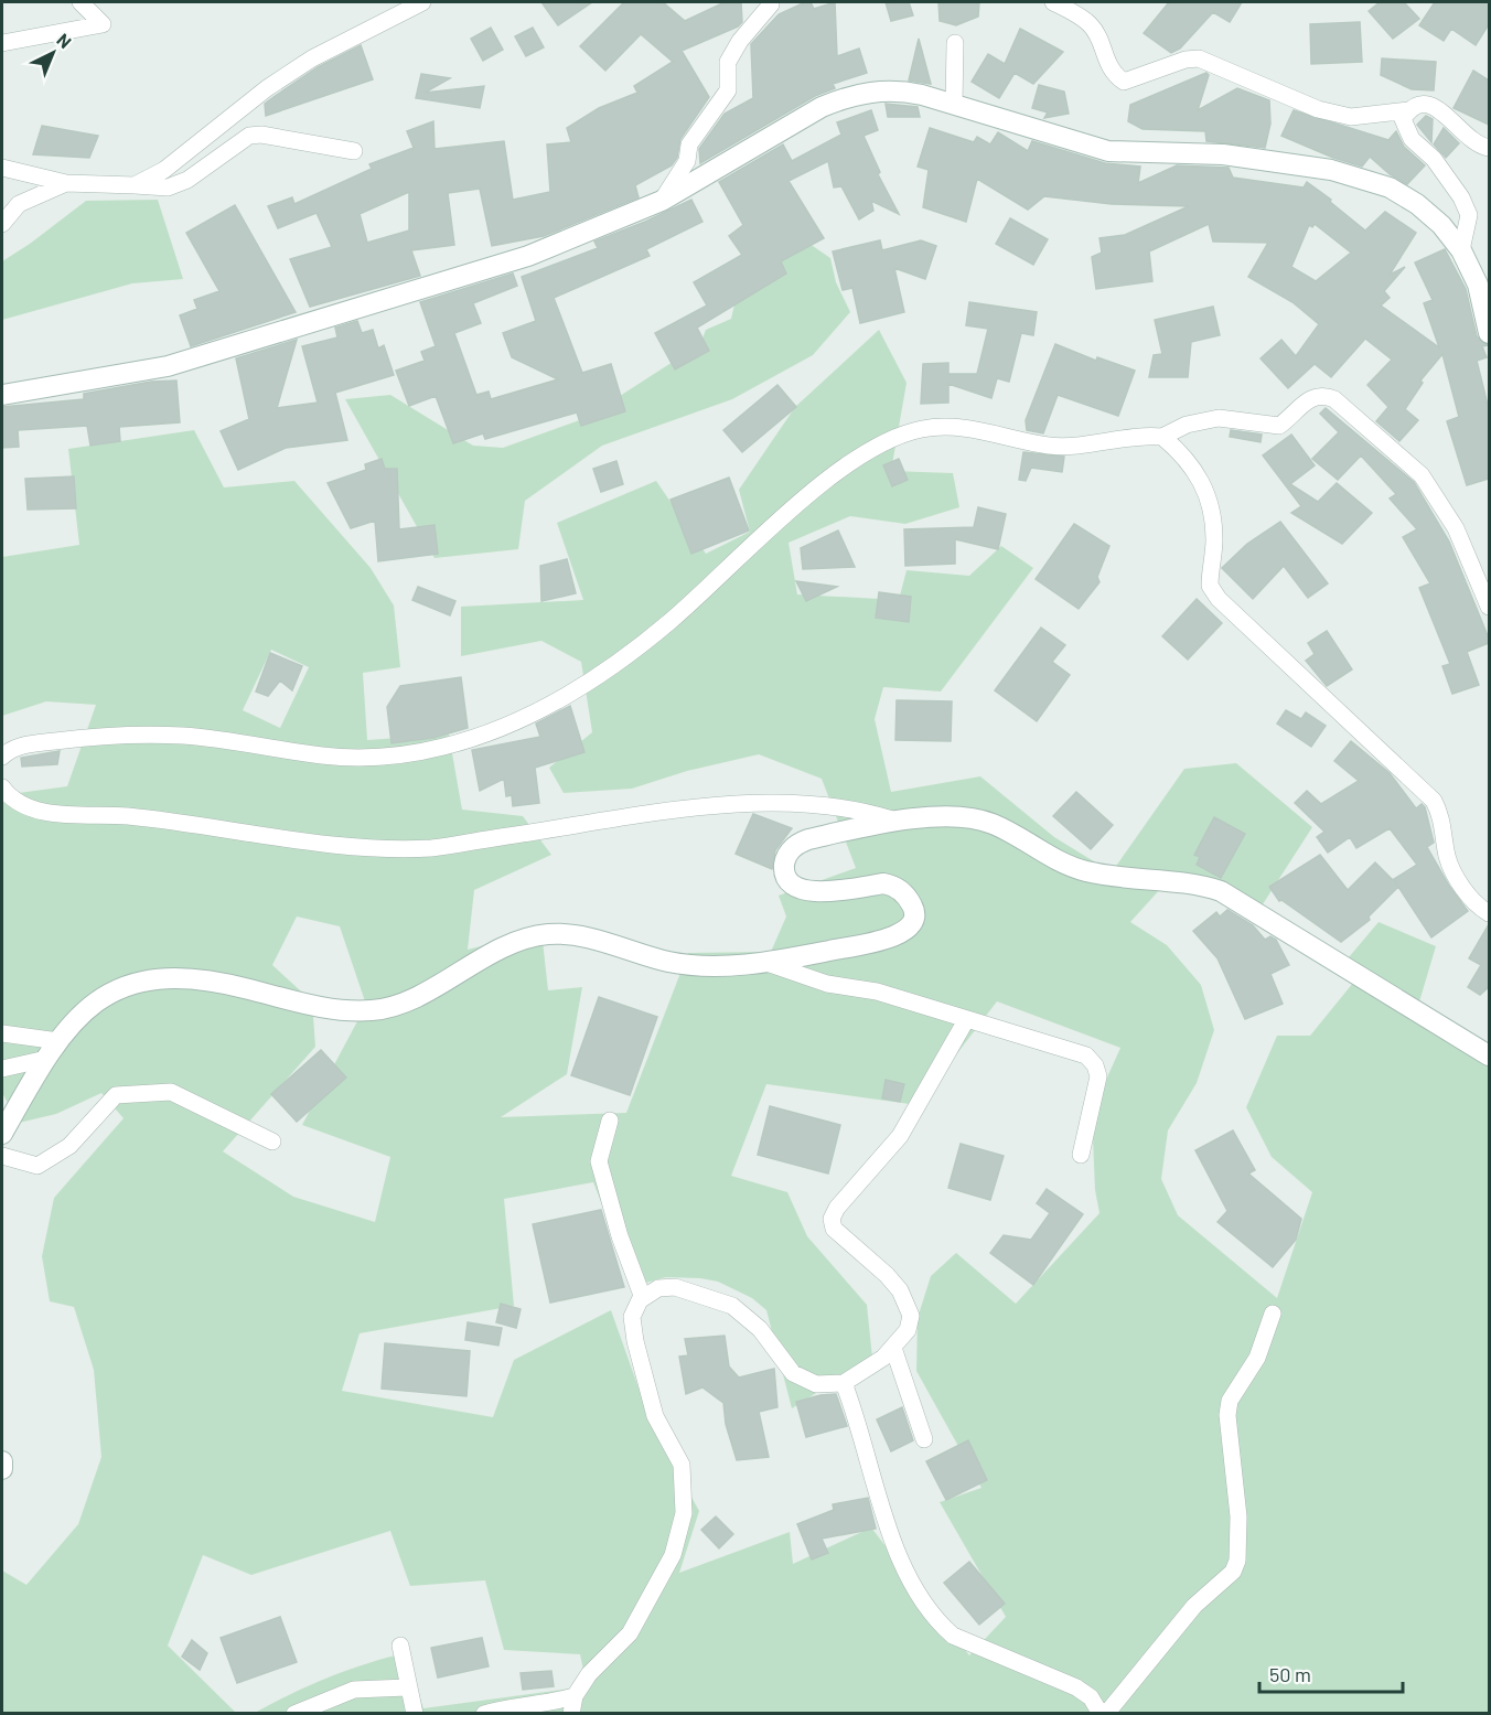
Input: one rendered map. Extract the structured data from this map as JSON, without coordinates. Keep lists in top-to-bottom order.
{
  "scale_bar": "50 m",
  "north": "top right"
}
